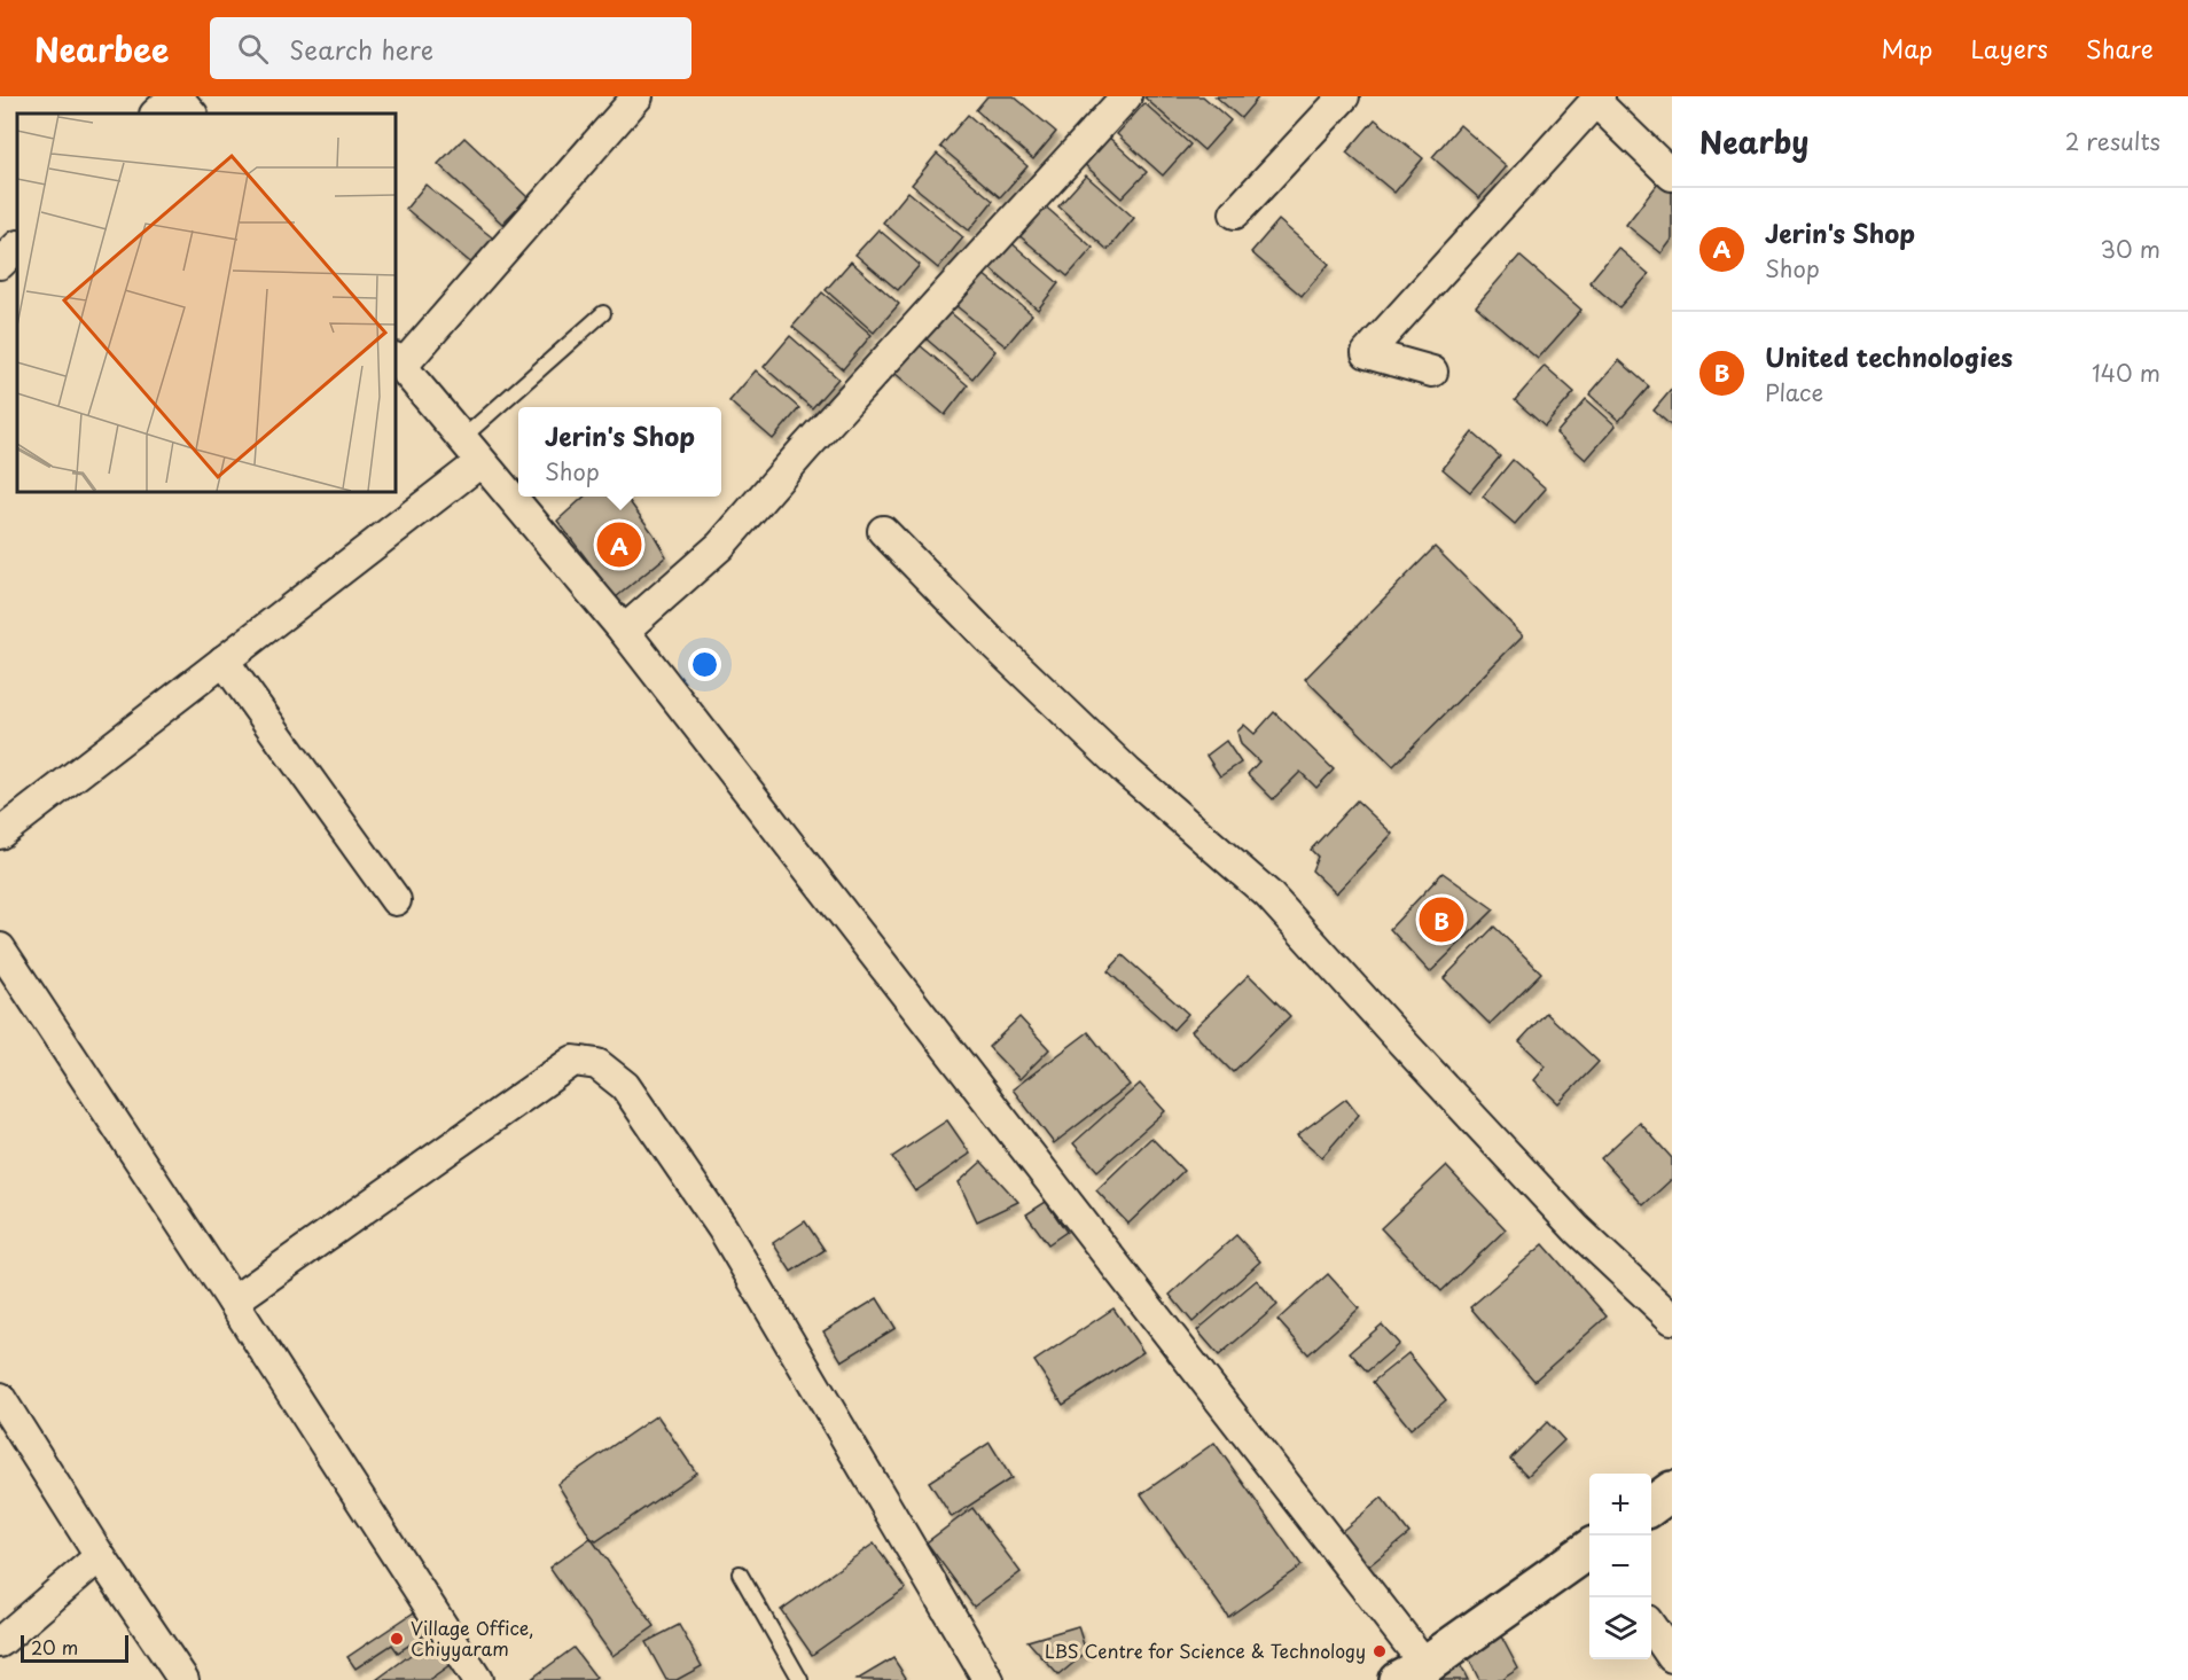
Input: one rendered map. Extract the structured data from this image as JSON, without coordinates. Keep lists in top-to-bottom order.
{
  "places": ["Village Office, Chiyyaram", "LBS Centre for Science & Technology"],
  "scale_bar": "20 m",
  "page": {
    "header": "Nearbee",
    "search": "Search here",
    "nav": ["Map", "Layers", "Share"],
    "heading": ["Nearby", "2 results"],
    "list": [
      {
        "mark": "A",
        "name": "Jerin's Shop",
        "note": "Shop",
        "value": "30 m"
      },
      {
        "mark": "B",
        "name": "United technologies",
        "note": "Place",
        "value": "140 m"
      }
    ],
    "popup": ["Jerin's Shop", "Shop"],
    "pins": ["A", "B"],
    "map_buttons": ["+", "−"],
    "scale": "20 m"
  }
}
